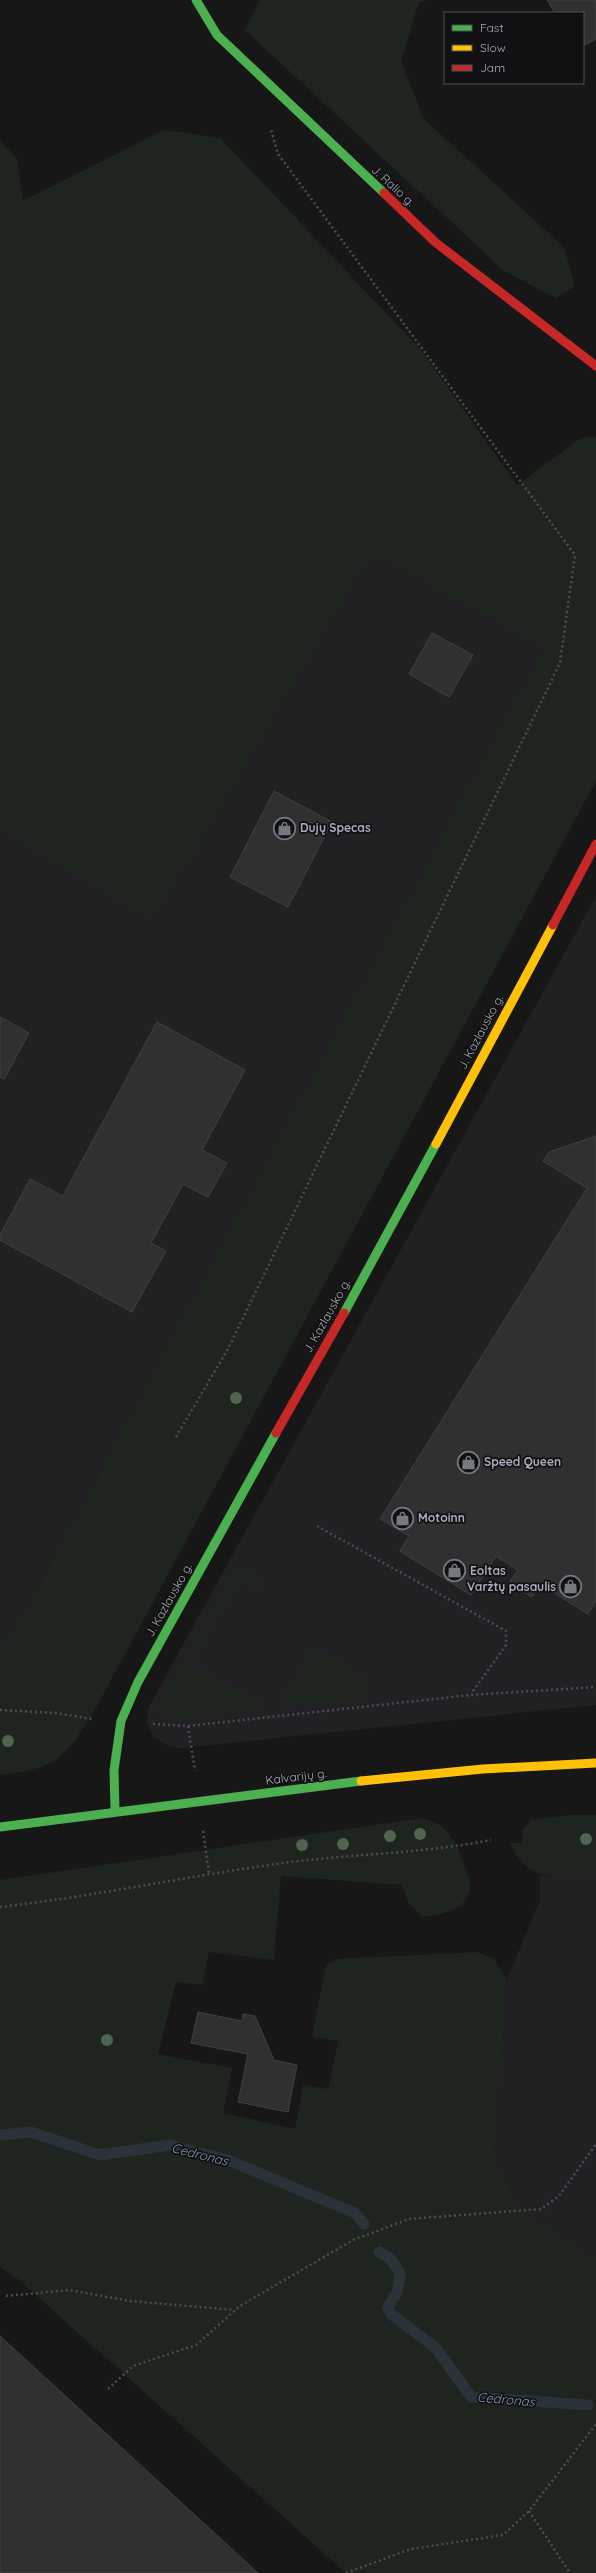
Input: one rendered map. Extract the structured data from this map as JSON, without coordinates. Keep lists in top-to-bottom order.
{
  "streets": {
    "street": ["J. Ralio g.", "J. Kazlausko g.", "Kalvarijų g."]
  },
  "crossings": [
    ["J. Kazlausko g.", "Kalvarijų g."]
  ],
  "water": ["Cedronas"],
  "places": {
    "shop": [
      "Dujų Specas",
      "Speed Queen",
      "Motoinn",
      "Eoltas",
      "Varžtų pasaulis"
    ]
  },
  "legend": ["Fast", "Slow", "Jam"]
}
